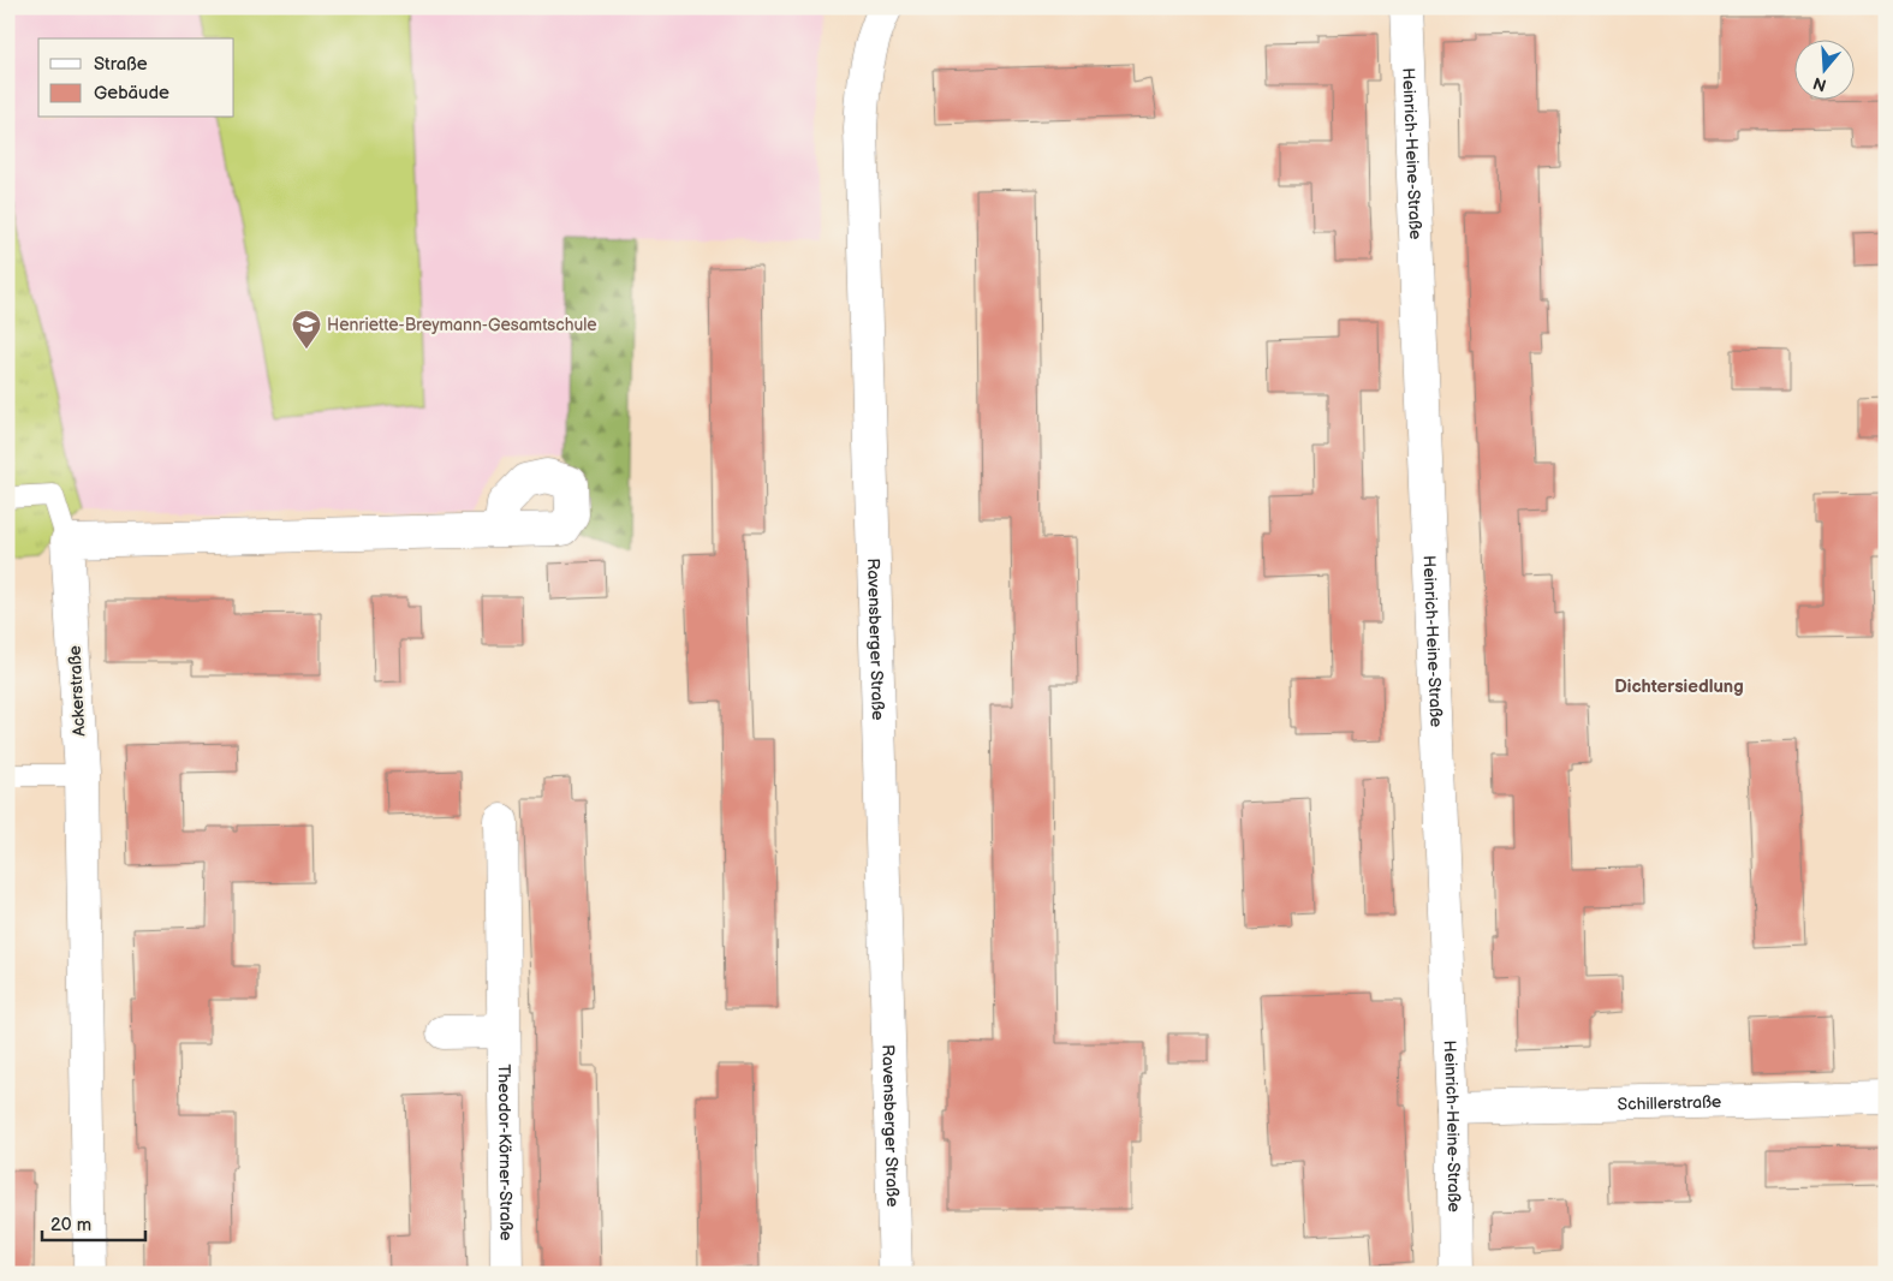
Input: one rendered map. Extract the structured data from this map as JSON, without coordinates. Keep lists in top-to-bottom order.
{
  "streets": {
    "street": [
      "Heinrich-Heine-Straße",
      "Ravensberger Straße",
      "Ackerstraße",
      "Schillerstraße",
      "Theodor-Körner-Straße"
    ]
  },
  "crossings": [
    ["Heinrich-Heine-Straße", "Schillerstraße"]
  ],
  "districts": ["Dichtersiedlung"],
  "places": {
    "school or university": ["Henriette-Breymann-Gesamtschule"]
  },
  "legend": ["Straße", "Gebäude"],
  "scale_bar": "20 m",
  "north": "bottom"
}
